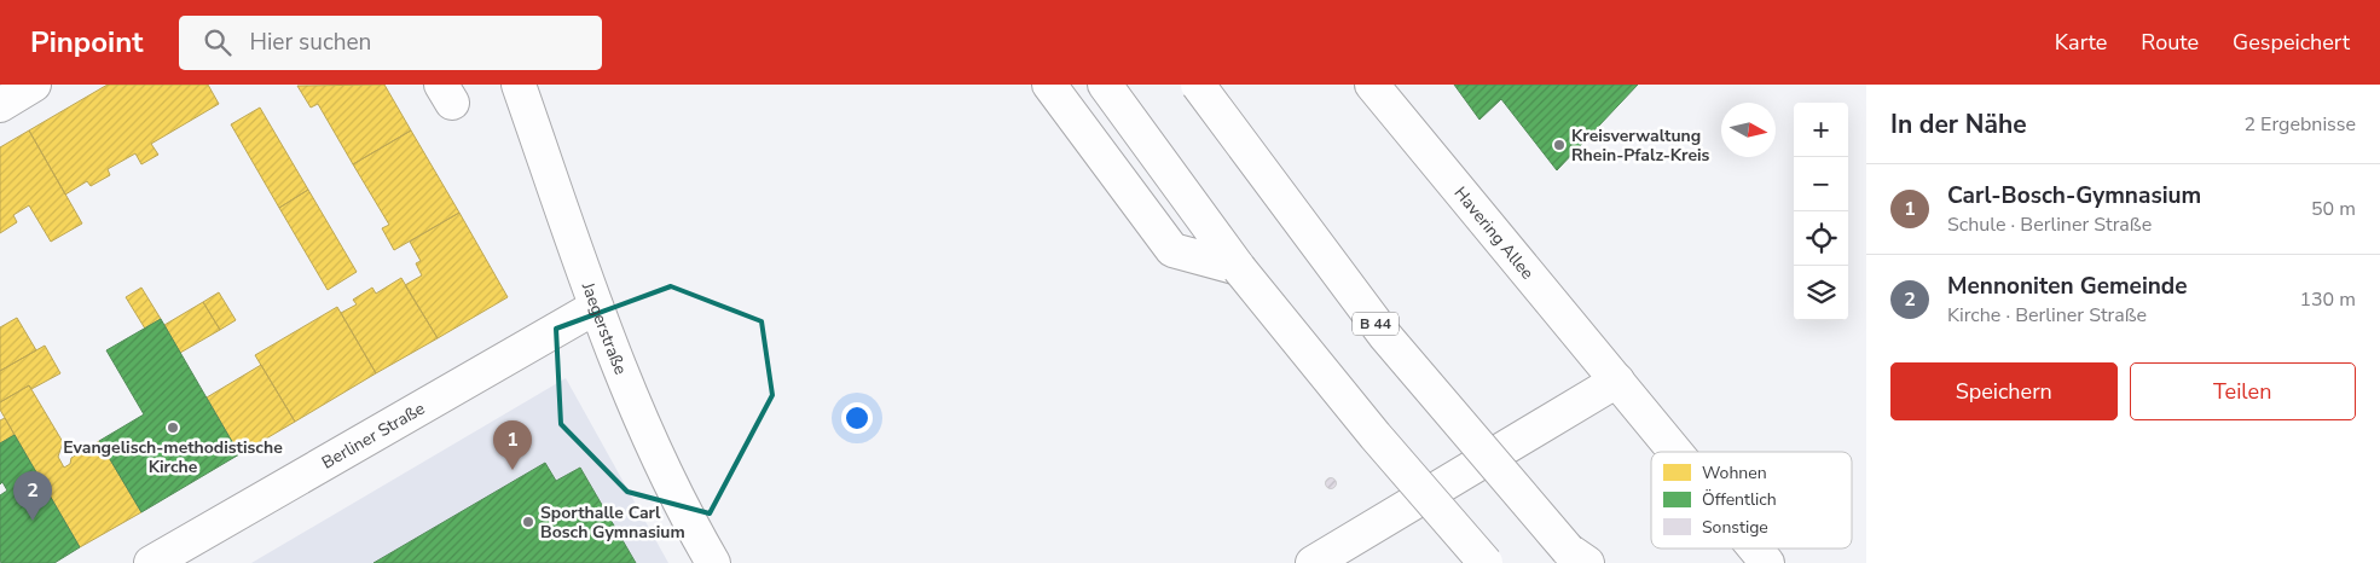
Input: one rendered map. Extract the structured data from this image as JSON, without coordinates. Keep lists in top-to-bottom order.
{
  "streets": {
    "main road": [
      "Havering Allee",
      "B 44",
      "Jaegerstraße",
      "Berliner Straße"
    ]
  },
  "crossings": [
    ["Jaegerstraße", "Berliner Straße"]
  ],
  "places": ["Kreisverwaltung Rhein-Pfalz-Kreis", "Evangelisch-methodistische Kirche", "Sporthalle Carl Bosch Gymnasium"],
  "legend": ["Wohnen", "Öffentlich", "Sonstige"],
  "north": "right",
  "page": {
    "header": "Pinpoint",
    "search": "Hier suchen",
    "nav": ["Karte", "Route", "Gespeichert"],
    "heading": ["In der Nähe", "2 Ergebnisse"],
    "map_buttons": ["+", "−"],
    "list": [
      {
        "mark": "1",
        "name": "Carl-Bosch-Gymnasium",
        "note": "Schule · Berliner Straße",
        "value": "50 m"
      },
      {
        "mark": "2",
        "name": "Mennoniten Gemeinde",
        "note": "Kirche · Berliner Straße",
        "value": "130 m"
      }
    ],
    "buttons": ["Speichern", "Teilen"],
    "pins": ["1", "2"]
  }
}
